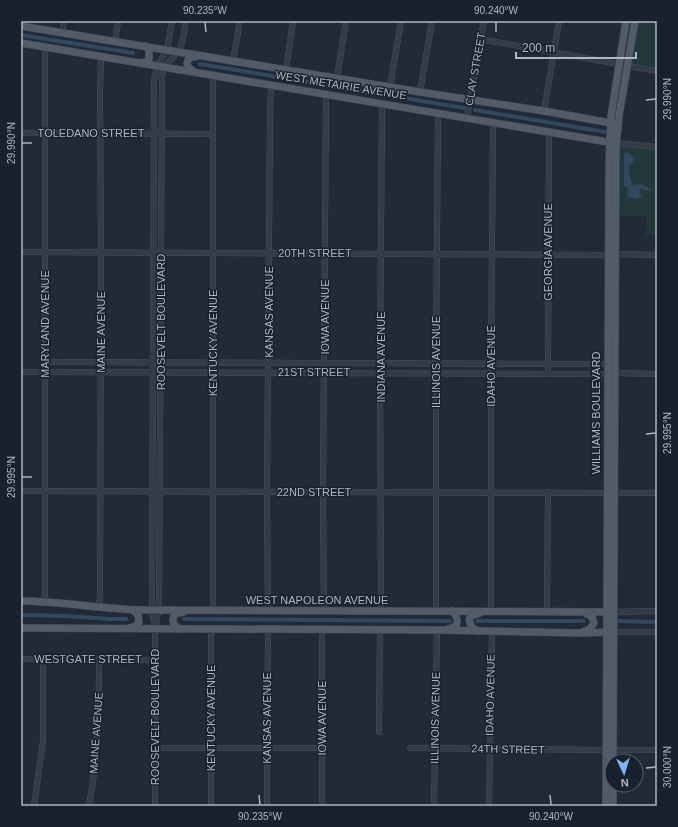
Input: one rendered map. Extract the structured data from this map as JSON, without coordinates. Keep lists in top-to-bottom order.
{
  "streets": {
    "main road": ["WEST METAIRIE AVENUE", "WILLIAMS BOULEVARD", "WEST NAPOLEON AVENUE"],
    "street": [
      "CLAY STREET",
      "TOLEDANO STREET",
      "GEORGIA AVENUE",
      "20TH STREET",
      "KANSAS AVENUE",
      "IOWA AVENUE",
      "ROOSEVELT BOULEVARD",
      "MARYLAND AVENUE",
      "MAINE AVENUE",
      "KENTUCKY AVENUE",
      "INDIANA AVENUE",
      "ILLINOIS AVENUE",
      "IDAHO AVENUE",
      "21ST STREET",
      "22ND STREET",
      "WESTGATE STREET",
      "24TH STREET"
    ]
  },
  "crossings": [
    ["CLAY STREET", "WEST METAIRIE AVENUE"],
    ["WEST METAIRIE AVENUE", "GEORGIA AVENUE"],
    ["WEST METAIRIE AVENUE", "KANSAS AVENUE"],
    ["WEST METAIRIE AVENUE", "IOWA AVENUE"],
    ["WEST METAIRIE AVENUE", "ROOSEVELT BOULEVARD"],
    ["WEST METAIRIE AVENUE", "MARYLAND AVENUE"],
    ["WEST METAIRIE AVENUE", "MAINE AVENUE"],
    ["WEST METAIRIE AVENUE", "KENTUCKY AVENUE"],
    ["WEST METAIRIE AVENUE", "INDIANA AVENUE"],
    ["WEST METAIRIE AVENUE", "ILLINOIS AVENUE"],
    ["WEST METAIRIE AVENUE", "IDAHO AVENUE"],
    ["WEST METAIRIE AVENUE", "WILLIAMS BOULEVARD"],
    ["TOLEDANO STREET", "ROOSEVELT BOULEVARD"],
    ["TOLEDANO STREET", "MARYLAND AVENUE"],
    ["TOLEDANO STREET", "MAINE AVENUE"],
    ["TOLEDANO STREET", "KENTUCKY AVENUE"],
    ["GEORGIA AVENUE", "20TH STREET"],
    ["GEORGIA AVENUE", "21ST STREET"],
    ["20TH STREET", "KANSAS AVENUE"],
    ["20TH STREET", "IOWA AVENUE"],
    ["20TH STREET", "ROOSEVELT BOULEVARD"],
    ["20TH STREET", "MARYLAND AVENUE"],
    ["20TH STREET", "MAINE AVENUE"],
    ["20TH STREET", "KENTUCKY AVENUE"],
    ["20TH STREET", "INDIANA AVENUE"],
    ["20TH STREET", "ILLINOIS AVENUE"],
    ["20TH STREET", "IDAHO AVENUE"],
    ["20TH STREET", "WILLIAMS BOULEVARD"],
    ["KANSAS AVENUE", "21ST STREET"],
    ["KANSAS AVENUE", "22ND STREET"],
    ["KANSAS AVENUE", "WEST NAPOLEON AVENUE"],
    ["IOWA AVENUE", "21ST STREET"],
    ["IOWA AVENUE", "22ND STREET"],
    ["IOWA AVENUE", "WEST NAPOLEON AVENUE"],
    ["ROOSEVELT BOULEVARD", "21ST STREET"],
    ["ROOSEVELT BOULEVARD", "22ND STREET"],
    ["ROOSEVELT BOULEVARD", "WEST NAPOLEON AVENUE"],
    ["ROOSEVELT BOULEVARD", "WESTGATE STREET"],
    ["MARYLAND AVENUE", "21ST STREET"],
    ["MARYLAND AVENUE", "22ND STREET"],
    ["MARYLAND AVENUE", "WEST NAPOLEON AVENUE"],
    ["MAINE AVENUE", "21ST STREET"],
    ["MAINE AVENUE", "22ND STREET"],
    ["MAINE AVENUE", "WEST NAPOLEON AVENUE"],
    ["MAINE AVENUE", "WESTGATE STREET"],
    ["KENTUCKY AVENUE", "21ST STREET"],
    ["KENTUCKY AVENUE", "22ND STREET"],
    ["KENTUCKY AVENUE", "WEST NAPOLEON AVENUE"],
    ["INDIANA AVENUE", "21ST STREET"],
    ["INDIANA AVENUE", "22ND STREET"],
    ["INDIANA AVENUE", "WEST NAPOLEON AVENUE"],
    ["ILLINOIS AVENUE", "21ST STREET"],
    ["ILLINOIS AVENUE", "22ND STREET"],
    ["ILLINOIS AVENUE", "WEST NAPOLEON AVENUE"],
    ["ILLINOIS AVENUE", "24TH STREET"],
    ["IDAHO AVENUE", "21ST STREET"],
    ["IDAHO AVENUE", "22ND STREET"],
    ["IDAHO AVENUE", "WEST NAPOLEON AVENUE"],
    ["IDAHO AVENUE", "24TH STREET"],
    ["21ST STREET", "WILLIAMS BOULEVARD"],
    ["WILLIAMS BOULEVARD", "22ND STREET"],
    ["WILLIAMS BOULEVARD", "WEST NAPOLEON AVENUE"],
    ["WILLIAMS BOULEVARD", "24TH STREET"]
  ],
  "scale_bar": "200 m",
  "north": "bottom",
  "coordinates": [
    "90.235°W",
    "90.240°W",
    "29.990°N",
    "29.995°N",
    "30.000°N"
  ]
}
